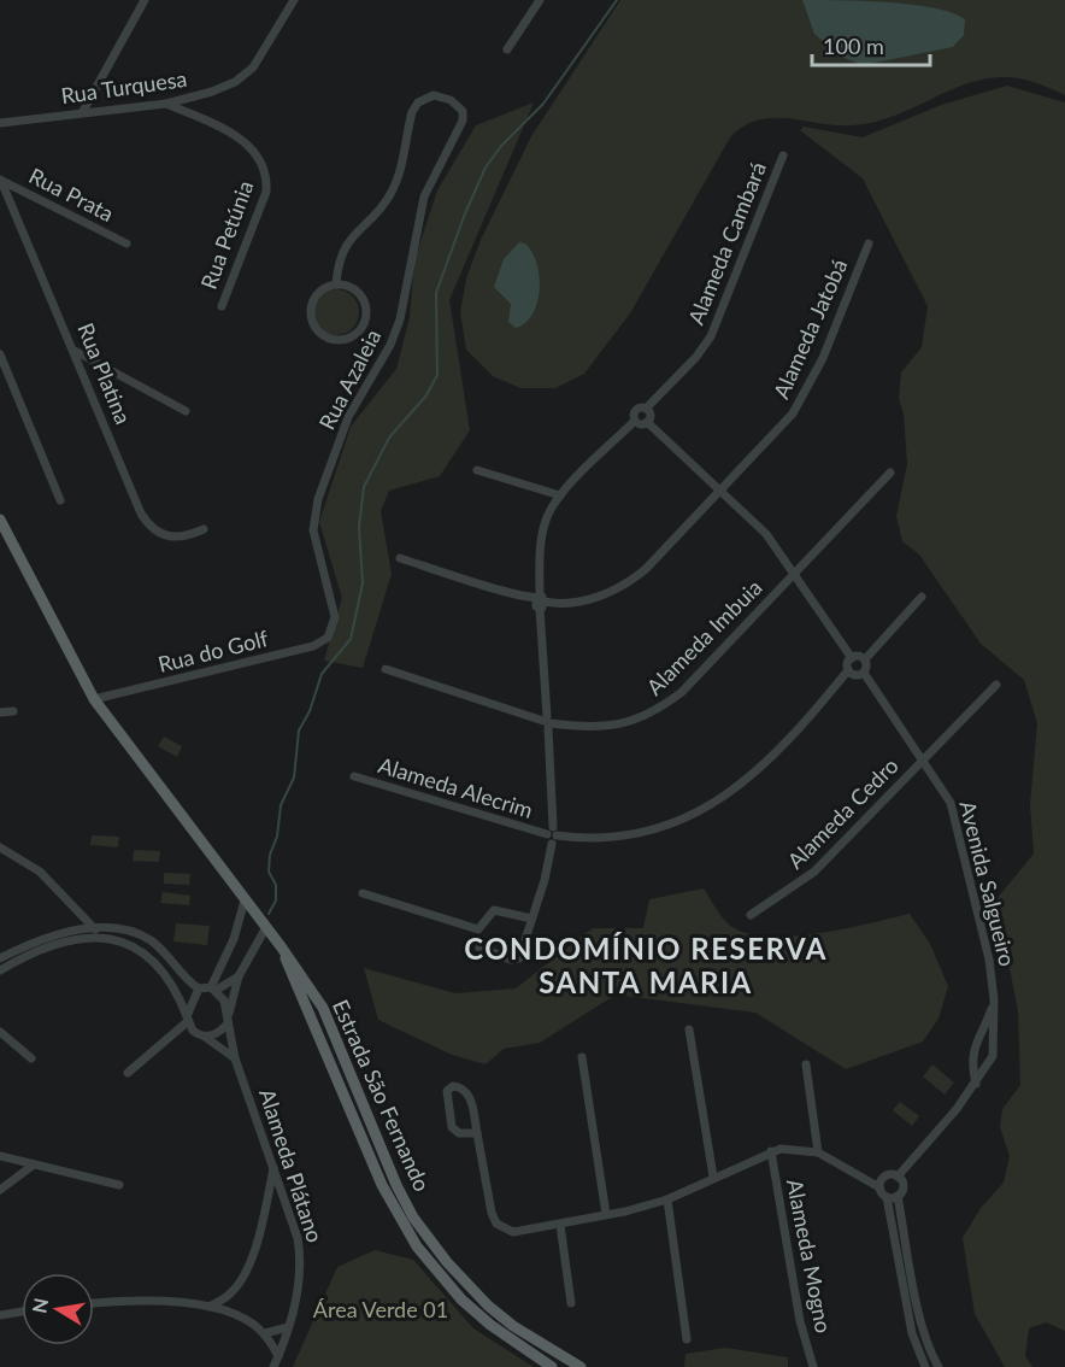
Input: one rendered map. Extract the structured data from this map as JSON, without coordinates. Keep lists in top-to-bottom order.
{
  "streets": {
    "main road": ["Estrada São Fernando"],
    "street": [
      "Rua Turquesa",
      "Rua Prata",
      "Rua Petúnia",
      "Alameda Cambará",
      "Alameda Jatobá",
      "Rua Platina",
      "Rua Azaleia",
      "Alameda Imbuia",
      "Rua do Golf",
      "Alameda Alecrim",
      "Alameda Cedro",
      "Avenida Salgueiro",
      "Alameda Plátano",
      "Alameda Mogno"
    ]
  },
  "crossings": [
    ["Rua Turquesa", "Rua Petúnia"],
    ["Rua Prata", "Rua Platina"],
    ["Rua Azaleia", "Rua do Golf"],
    ["Rua do Golf", "Estrada São Fernando"],
    ["Alameda Alecrim", "Avenida Salgueiro"],
    ["Alameda Cedro", "Avenida Salgueiro"]
  ],
  "districts": ["CONDOMÍNIO RESERVA SANTA MARIA"],
  "parks": ["Área Verde 01"],
  "scale_bar": "100 m",
  "north": "left"
}
